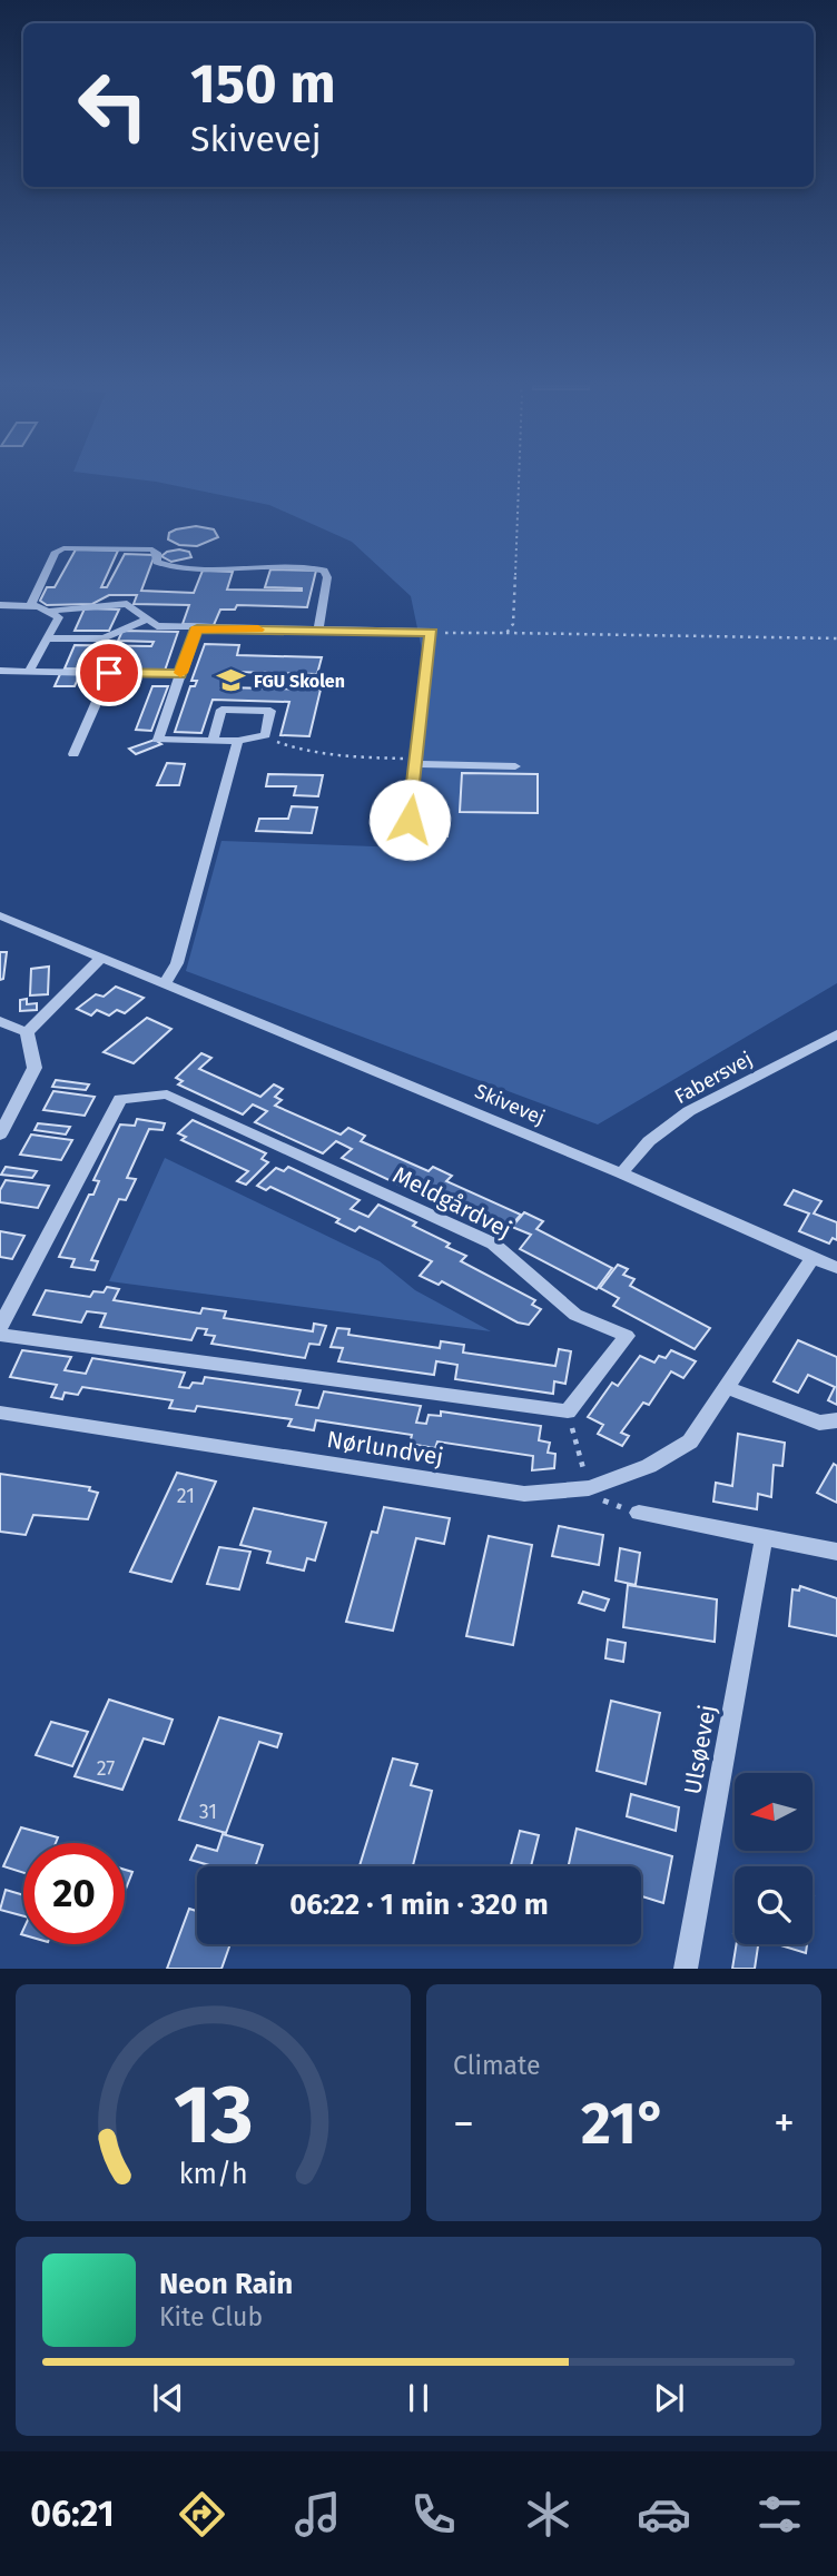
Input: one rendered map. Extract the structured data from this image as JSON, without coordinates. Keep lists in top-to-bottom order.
{
  "streets": {
    "street": [
      "Fabersvej",
      "Skivevej",
      "Meldgårdvej",
      "Nørlundvej",
      "Ulsøevej"
    ]
  },
  "crossings": [
    ["Fabersvej", "Skivevej"],
    ["Skivevej", "Nørlundvej"]
  ],
  "places": {
    "school or university": ["FGU Skolen"]
  },
  "house_numbers": ["21", "27", "31"],
  "north": "left",
  "page": {
    "turn": ["150 m", "Skivevej"],
    "limit": "20",
    "trip": "06:22 · 1 min · 320 m",
    "tile": "Climate",
    "heat": ["−", "21°", "+"],
    "song": ["Neon Rain", "Kite Club"],
    "tabs": "06:21",
    "gauge": ["13", "km/h"]
  }
}
